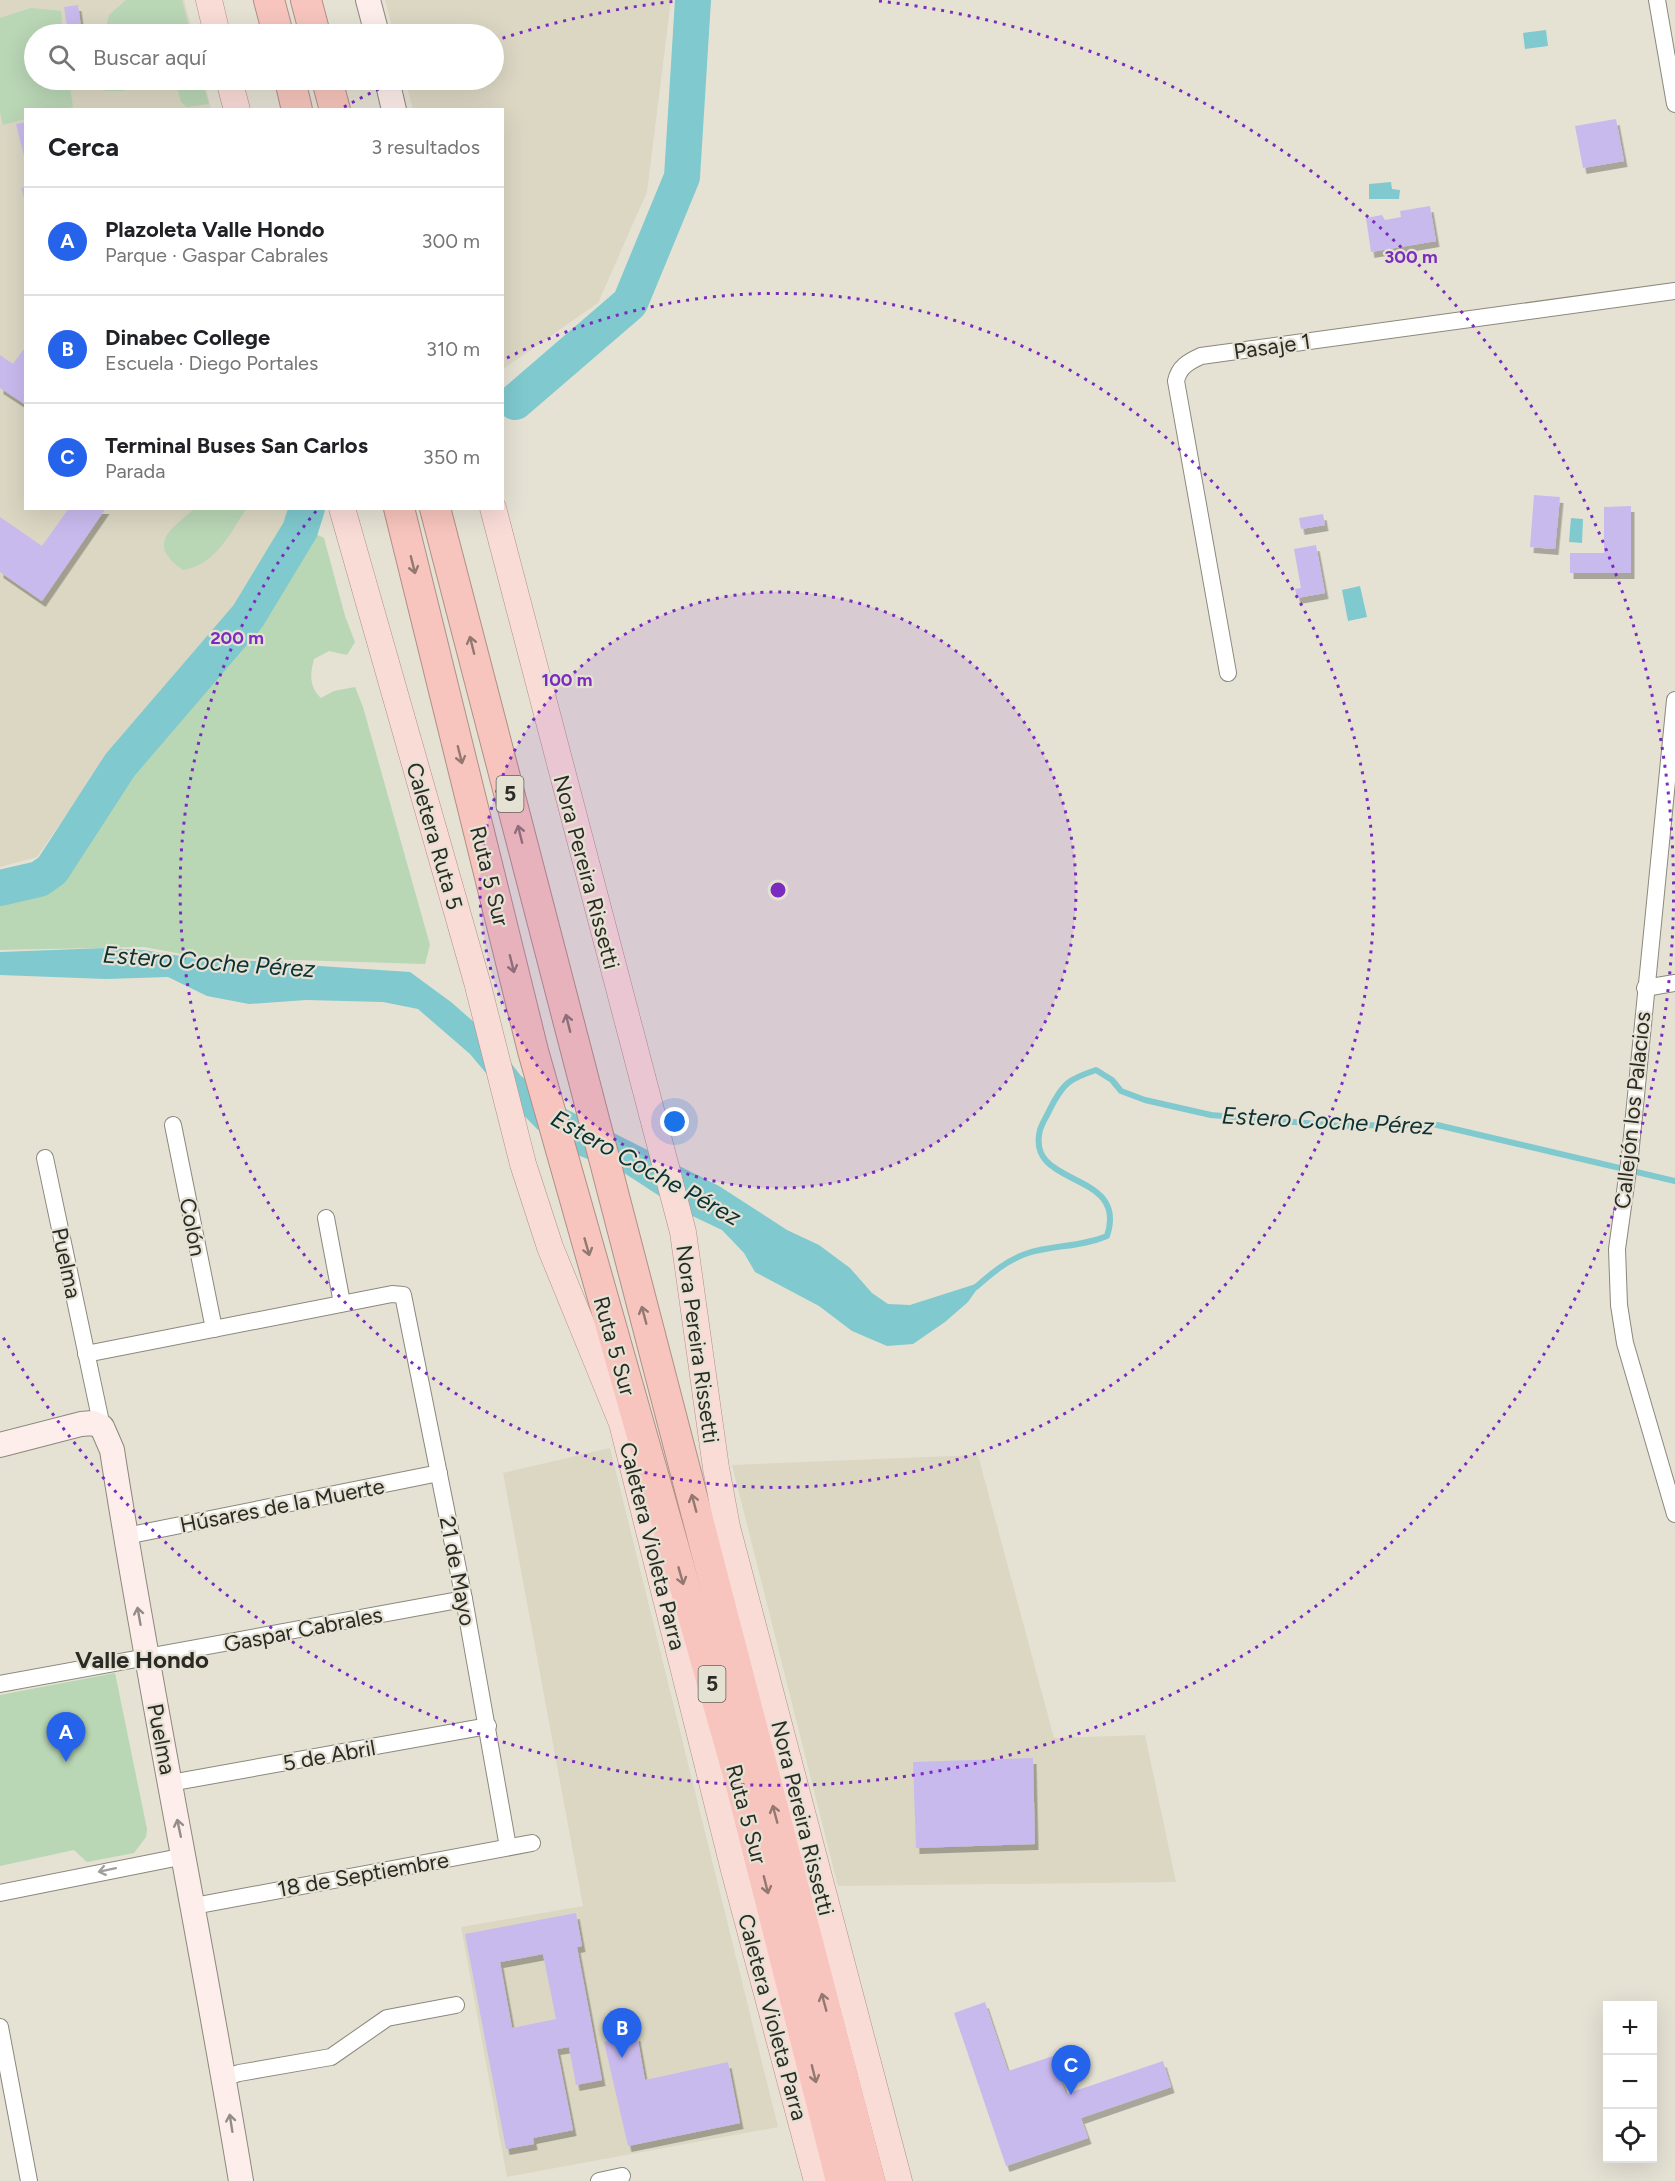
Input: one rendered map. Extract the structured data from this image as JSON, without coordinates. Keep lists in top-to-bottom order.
{
  "streets": {
    "highway": ["5", "Ruta 5 Sur"],
    "main road": ["Caletera Ruta 5", "Nora Pereira Rissetti", "Caletera Violeta Parra"],
    "street": [
      "Pasaje 1",
      "Callejón los Palacios",
      "Colón",
      "Puelma",
      "Húsares de la Muerte",
      "21 de Mayo",
      "Gaspar Cabrales",
      "5 de Abril",
      "18 de Septiembre"
    ]
  },
  "crossings": [
    ["Caletera Ruta 5", "Caletera Violeta Parra"],
    ["Puelma", "Húsares de la Muerte"],
    ["Puelma", "Gaspar Cabrales"],
    ["Puelma", "5 de Abril"],
    ["Puelma", "18 de Septiembre"],
    ["Húsares de la Muerte", "21 de Mayo"],
    ["21 de Mayo", "Gaspar Cabrales"],
    ["21 de Mayo", "5 de Abril"],
    ["21 de Mayo", "18 de Septiembre"]
  ],
  "districts": ["Valle Hondo"],
  "water": ["Estero Coche Pérez"],
  "page": {
    "search": "Buscar aquí",
    "heading": ["Cerca", "3 resultados"],
    "list": [
      {
        "mark": "A",
        "name": "Plazoleta Valle Hondo",
        "note": "Parque · Gaspar Cabrales",
        "value": "300 m"
      },
      {
        "mark": "B",
        "name": "Dinabec College",
        "note": "Escuela · Diego Portales",
        "value": "310 m"
      },
      {
        "mark": "C",
        "name": "Terminal Buses San Carlos",
        "note": "Parada",
        "value": "350 m"
      }
    ],
    "pins": ["A", "B", "C"],
    "map_buttons": ["+", "−"]
  },
  "rings": ["300 m", "200 m", "100 m"]
}
